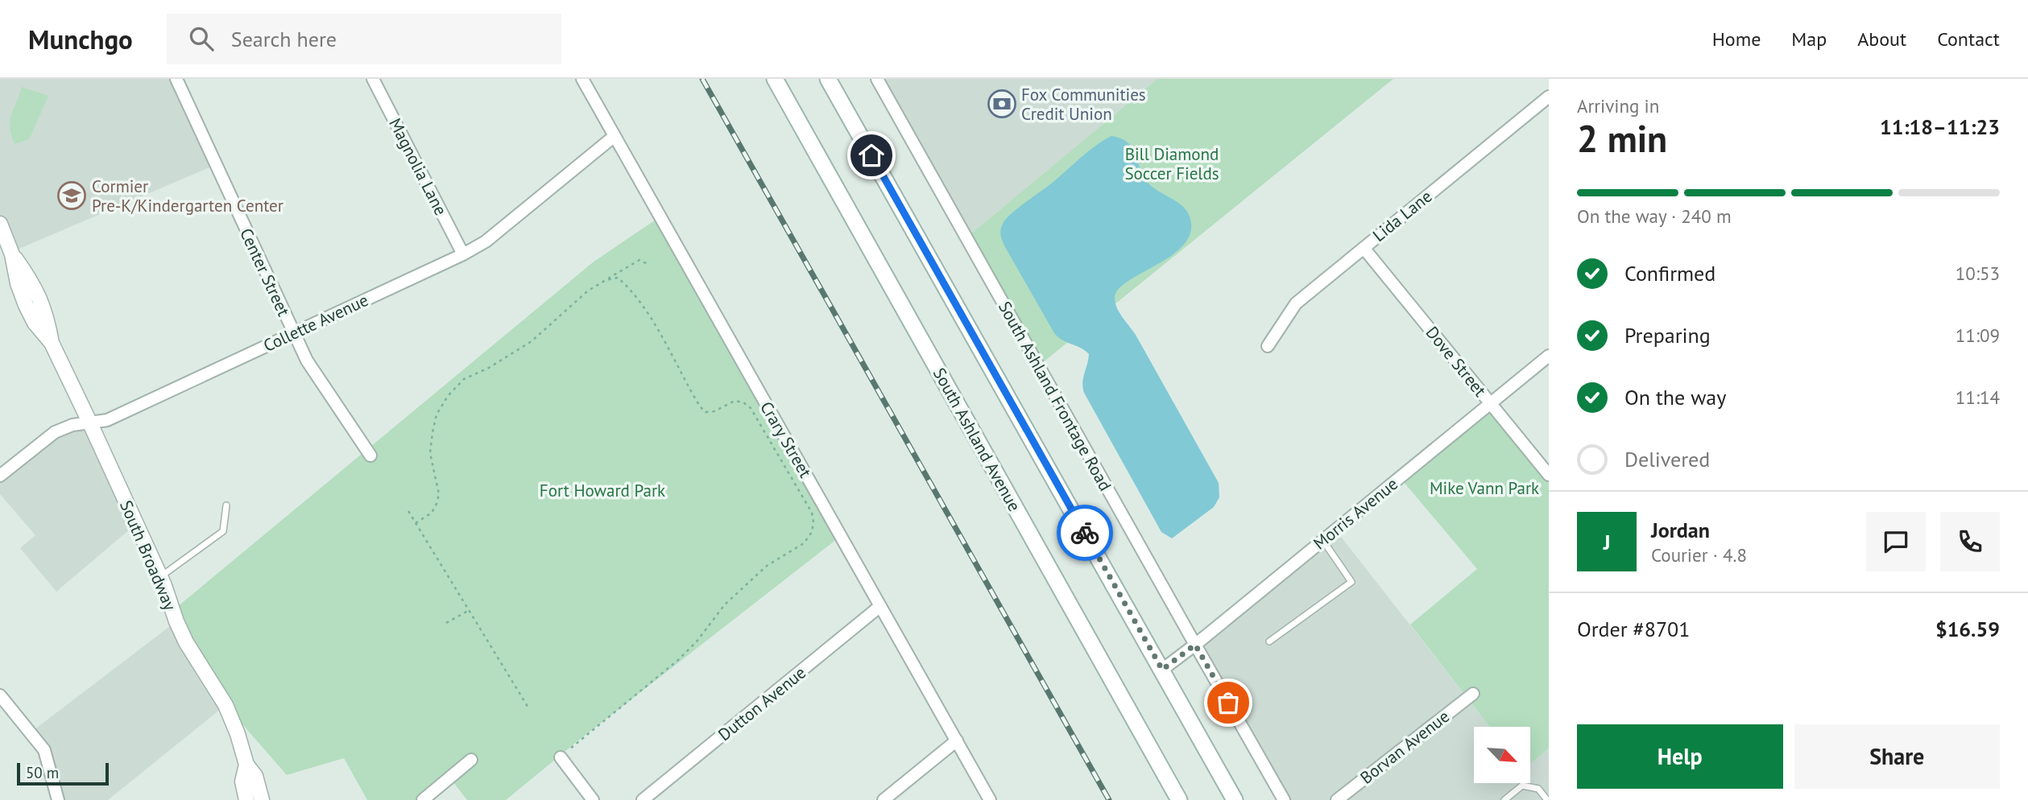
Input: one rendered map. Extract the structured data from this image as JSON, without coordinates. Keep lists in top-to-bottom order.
{
  "streets": {
    "main road": ["South Ashland Avenue"],
    "street": [
      "Magnolia Lane",
      "Lida Lane",
      "Center Street",
      "Collette Avenue",
      "Dove Street",
      "South Ashland Frontage Road",
      "Crary Street",
      "Morris Avenue",
      "South Broadway",
      "Dutton Avenue",
      "Borvan Avenue"
    ]
  },
  "crossings": [
    ["Magnolia Lane", "Collette Avenue"],
    ["Lida Lane", "Dove Street"],
    ["Center Street", "Collette Avenue"],
    ["Collette Avenue", "Crary Street"],
    ["Collette Avenue", "South Broadway"],
    ["Dove Street", "Morris Avenue"],
    ["South Ashland Frontage Road", "Morris Avenue"],
    ["Crary Street", "Dutton Avenue"]
  ],
  "parks": ["Bill Diamond Soccer Fields", "Mike Vann Park", "Fort Howard Park"],
  "places": {
    "bank": ["Fox Communities Credit Union"],
    "school or university": ["Cormier Pre-K/Kindergarten Center"]
  },
  "scale_bar": "50 m",
  "north": "bottom right",
  "page": {
    "header": "Munchgo",
    "search": "Search here",
    "nav": [
      "Home",
      "Map",
      "About",
      "Contact"
    ],
    "heading": ["2 min", "Arriving in", "11:18–11:23"],
    "panel": [
      "Jordan",
      "Courier · 4.8",
      "Order #8701",
      "$16.59"
    ],
    "bar": "On the way · 240 m",
    "list": [
      ["Confirmed", "10:53"],
      ["Preparing", "11:09"],
      ["On the way", "11:14"],
      "Delivered"
    ],
    "round": "J",
    "buttons": ["Help", "Share"],
    "scale": "50 m"
  }
}
